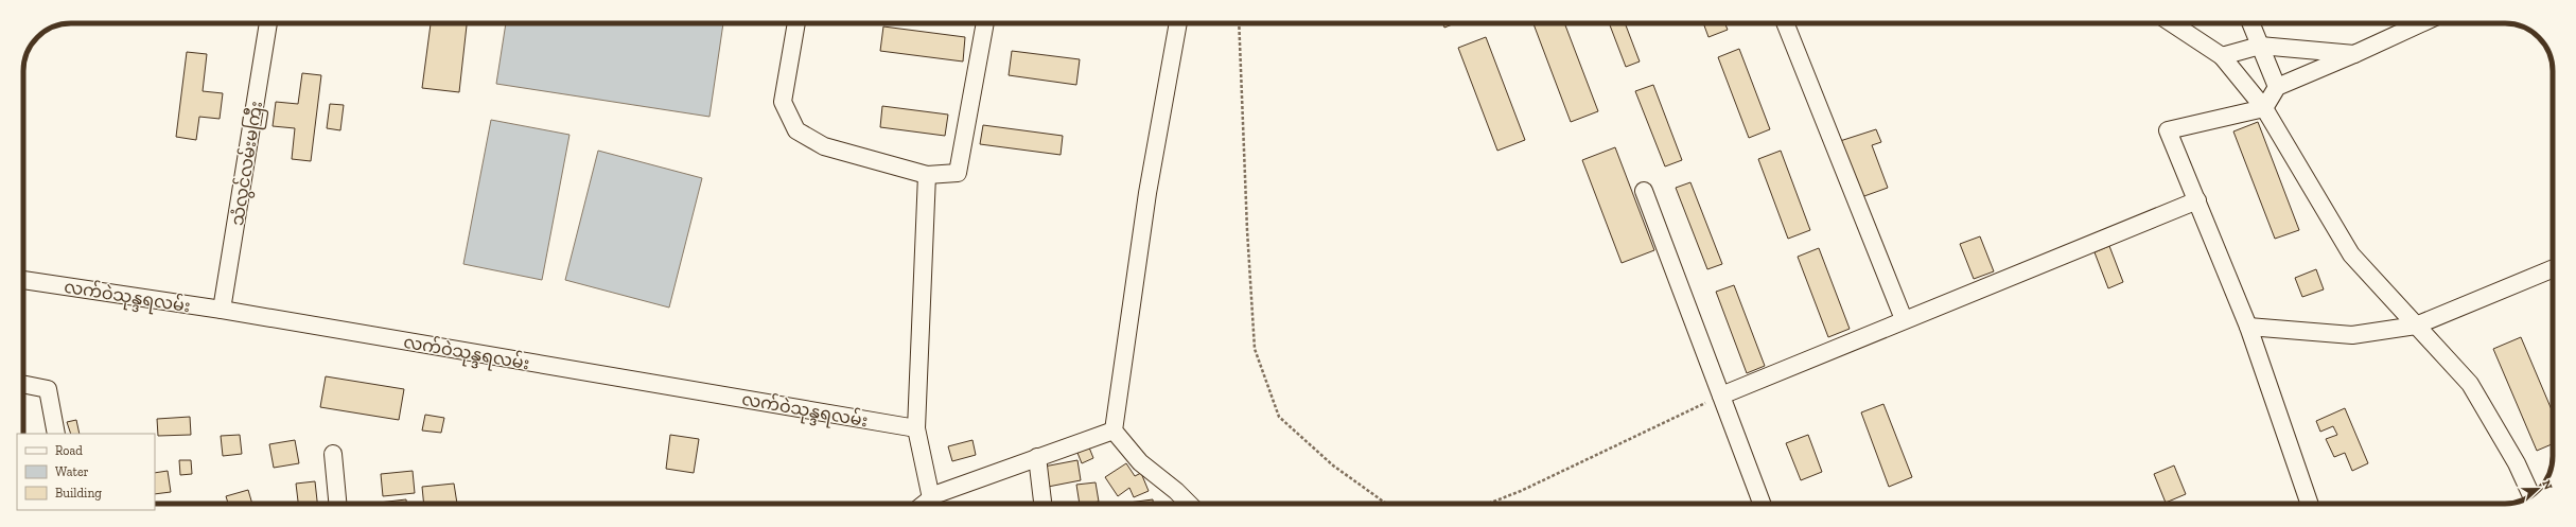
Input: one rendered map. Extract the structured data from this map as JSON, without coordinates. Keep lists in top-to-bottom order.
{
  "streets": {
    "street": ["သံလွင်လမ်းမကြီး", "လက်ဝဲသုန္ဒရလမ်း"]
  },
  "crossings": [
    ["သံလွင်လမ်းမကြီး", "လက်ဝဲသုန္ဒရလမ်း"]
  ],
  "legend": ["Road", "Water", "Building"],
  "north": "right"
}
